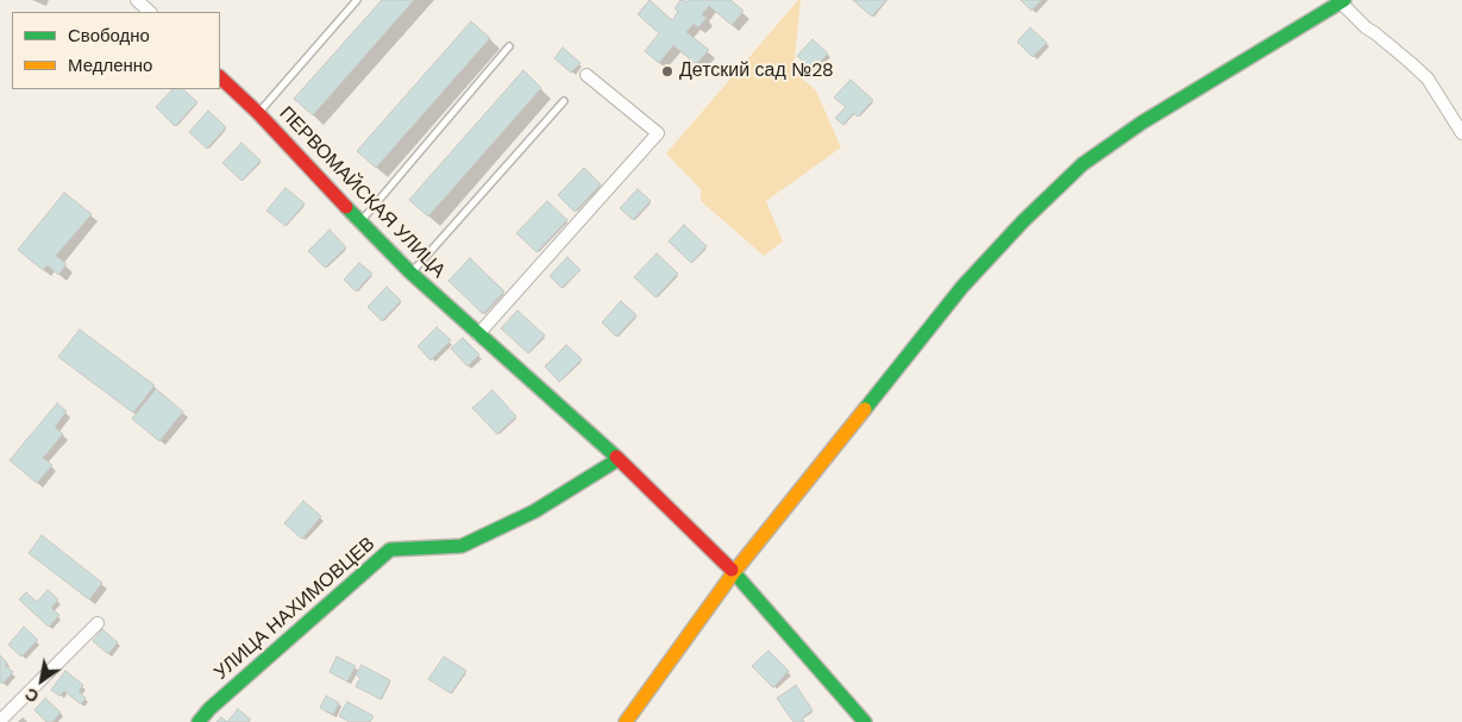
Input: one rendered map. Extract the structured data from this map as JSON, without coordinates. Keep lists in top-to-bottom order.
{
  "streets": {
    "street": ["ПЕРВОМАЙСКАЯ УЛИЦА", "УЛИЦА НАХИМОВЦЕВ"]
  },
  "crossings": [
    ["ПЕРВОМАЙСКАЯ УЛИЦА", "УЛИЦА НАХИМОВЦЕВ"]
  ],
  "places": ["Детский сад №28"],
  "legend": ["Свободно", "Медленно"],
  "north": "bottom left"
}
